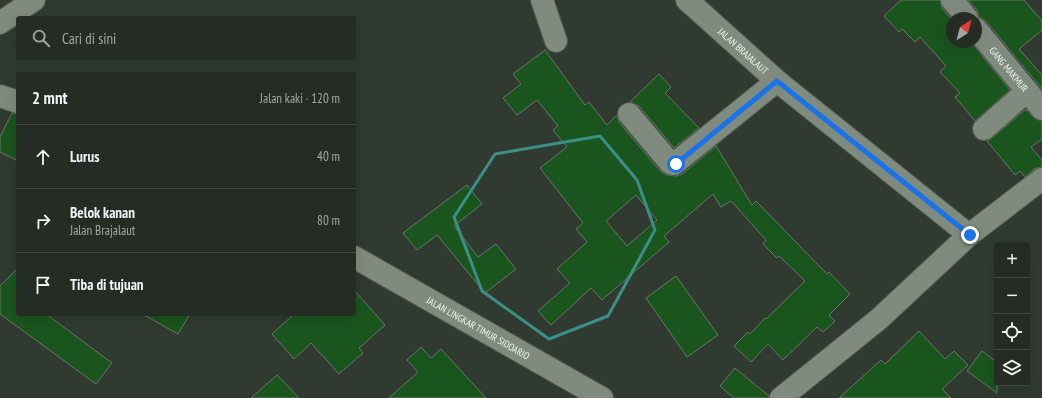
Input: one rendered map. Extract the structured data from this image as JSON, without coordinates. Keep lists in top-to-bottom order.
{
  "streets": {
    "street": ["JALAN BRAJALAUT", "GANG MAKMUR", "JALAN LINGKAR TIMUR SIDOARJO"]
  },
  "north": "top right",
  "page": {
    "search": "Cari di sini",
    "heading": ["2 mnt", "Jalan kaki · 120 m"],
    "list": [
      ["Lurus", "40 m"],
      ["Belok kanan", "Jalan Brajalaut", "80 m"],
      "Tiba di tujuan"
    ],
    "map_buttons": ["+", "−"]
  }
}
